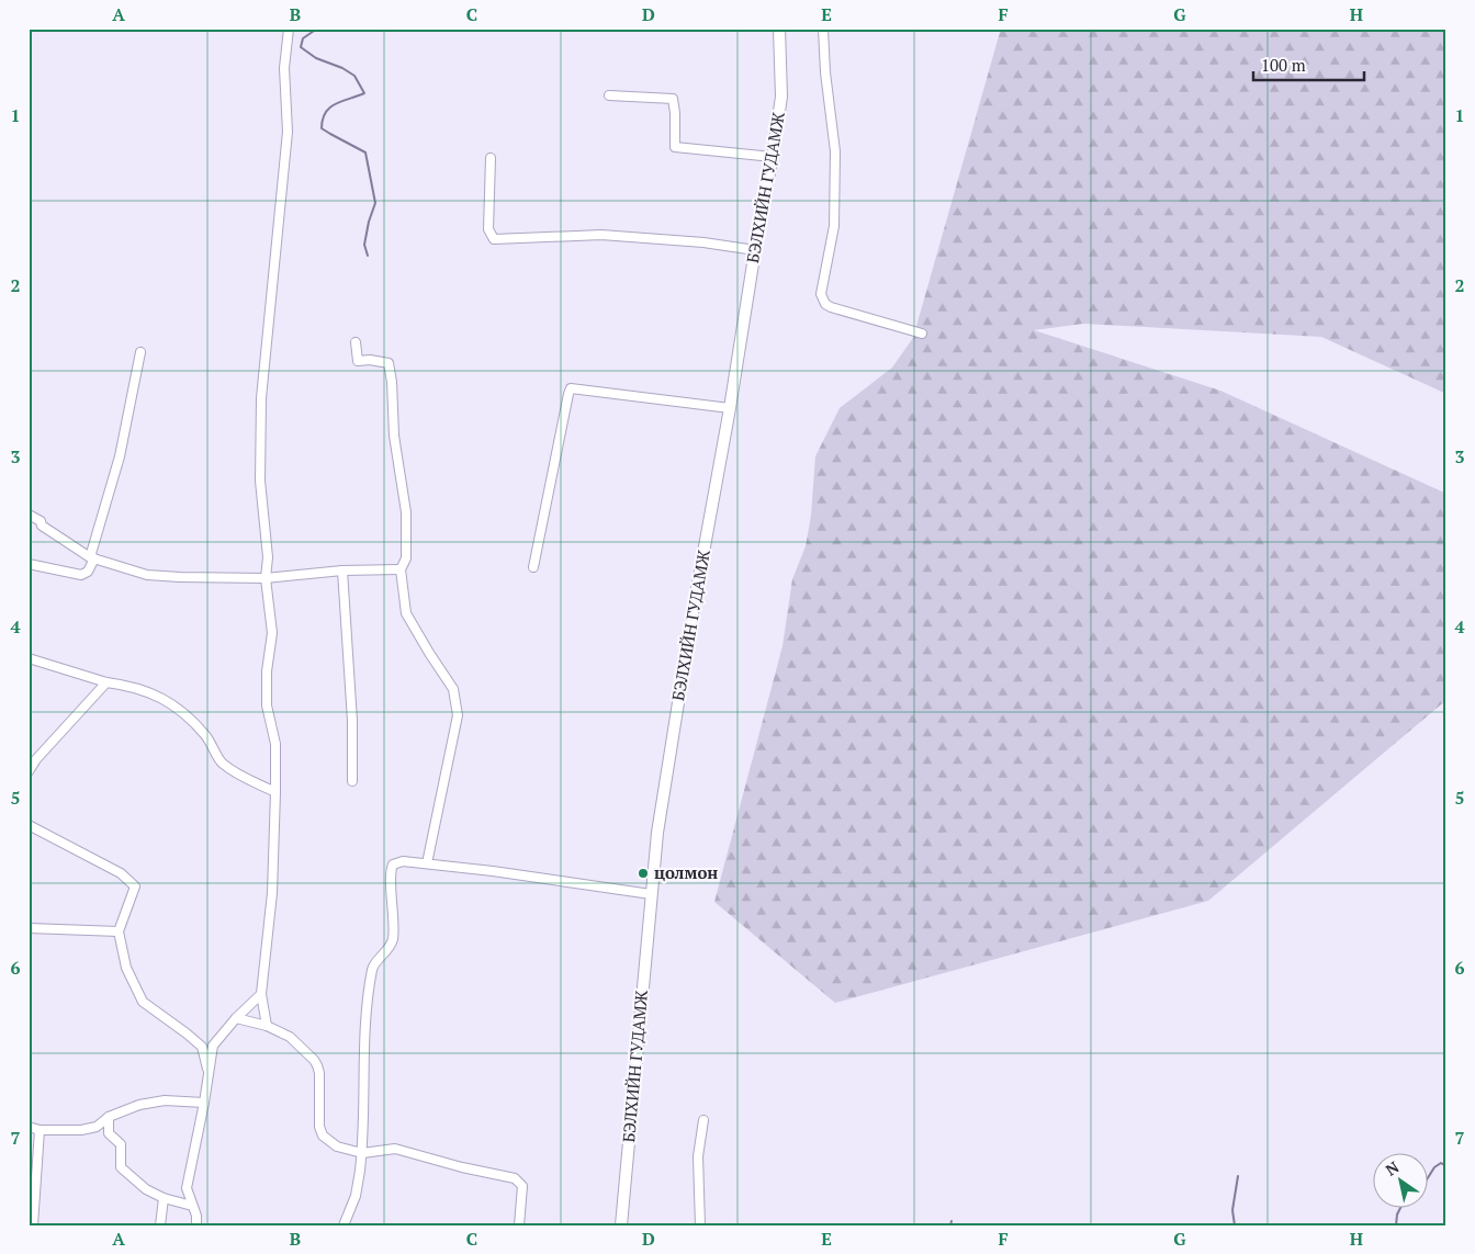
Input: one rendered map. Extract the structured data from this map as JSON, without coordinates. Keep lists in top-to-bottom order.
{
  "streets": {
    "main road": ["БЭЛХИЙН ГУДАМЖ"]
  },
  "places": ["цолмон"],
  "scale_bar": "100 m",
  "north": "top left",
  "grid": {
    "columns": [
      "A",
      "B",
      "C",
      "D",
      "E",
      "F",
      "G",
      "H"
    ],
    "rows": [
      "1",
      "2",
      "3",
      "4",
      "5",
      "6",
      "7"
    ]
  }
}
